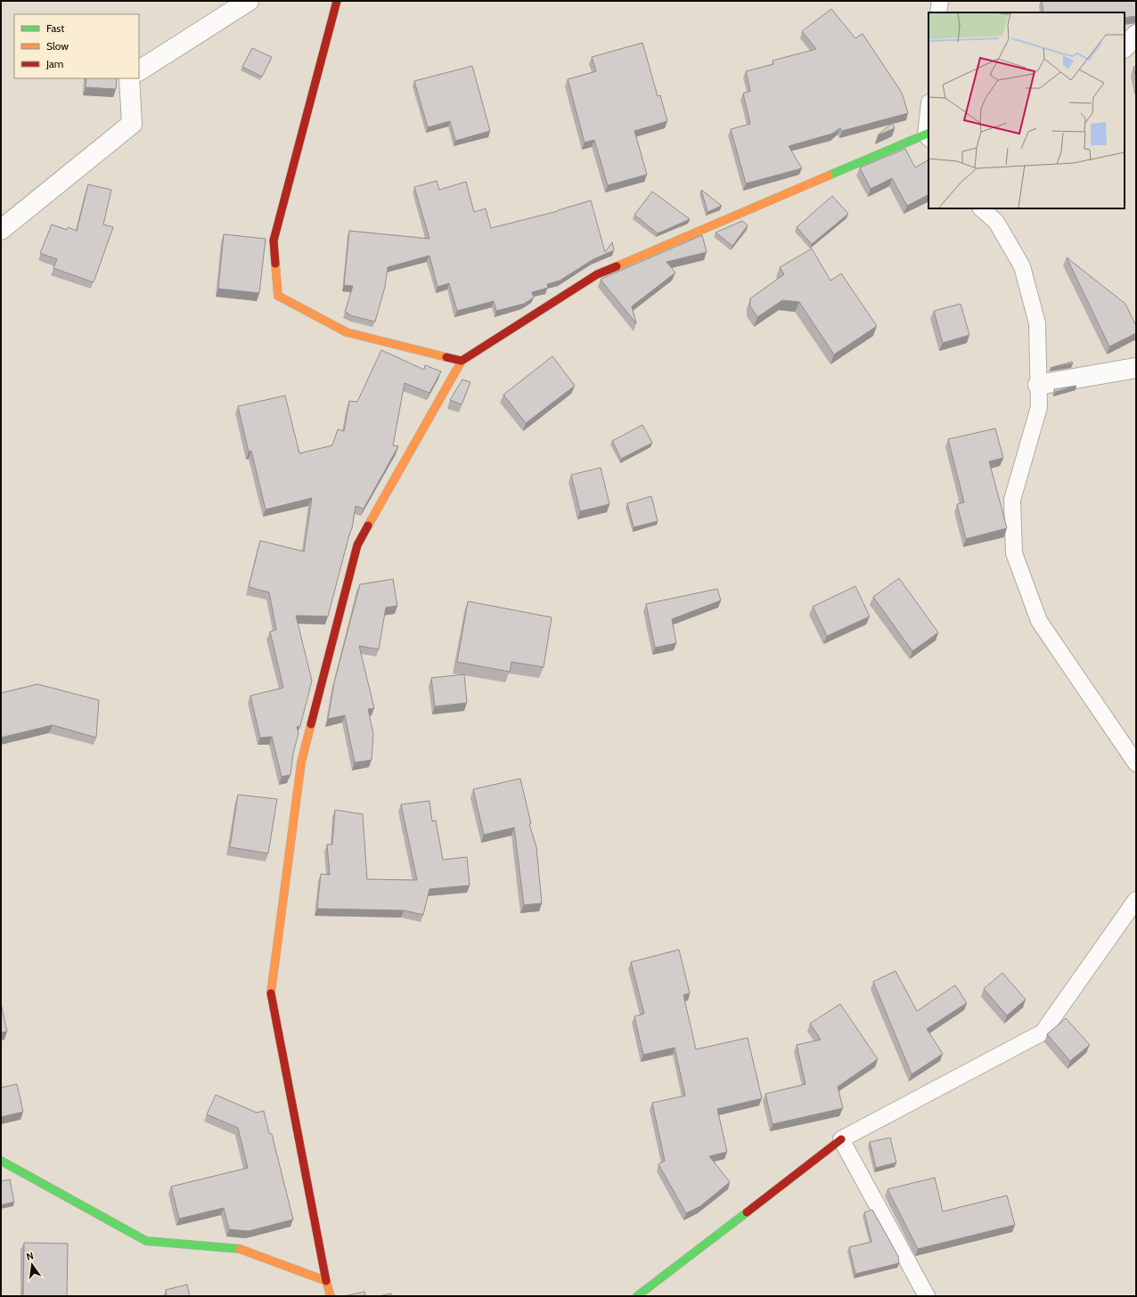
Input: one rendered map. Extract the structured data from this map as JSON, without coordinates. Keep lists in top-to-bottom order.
{
  "legend": ["Fast", "Slow", "Jam"],
  "north": "top"
}
